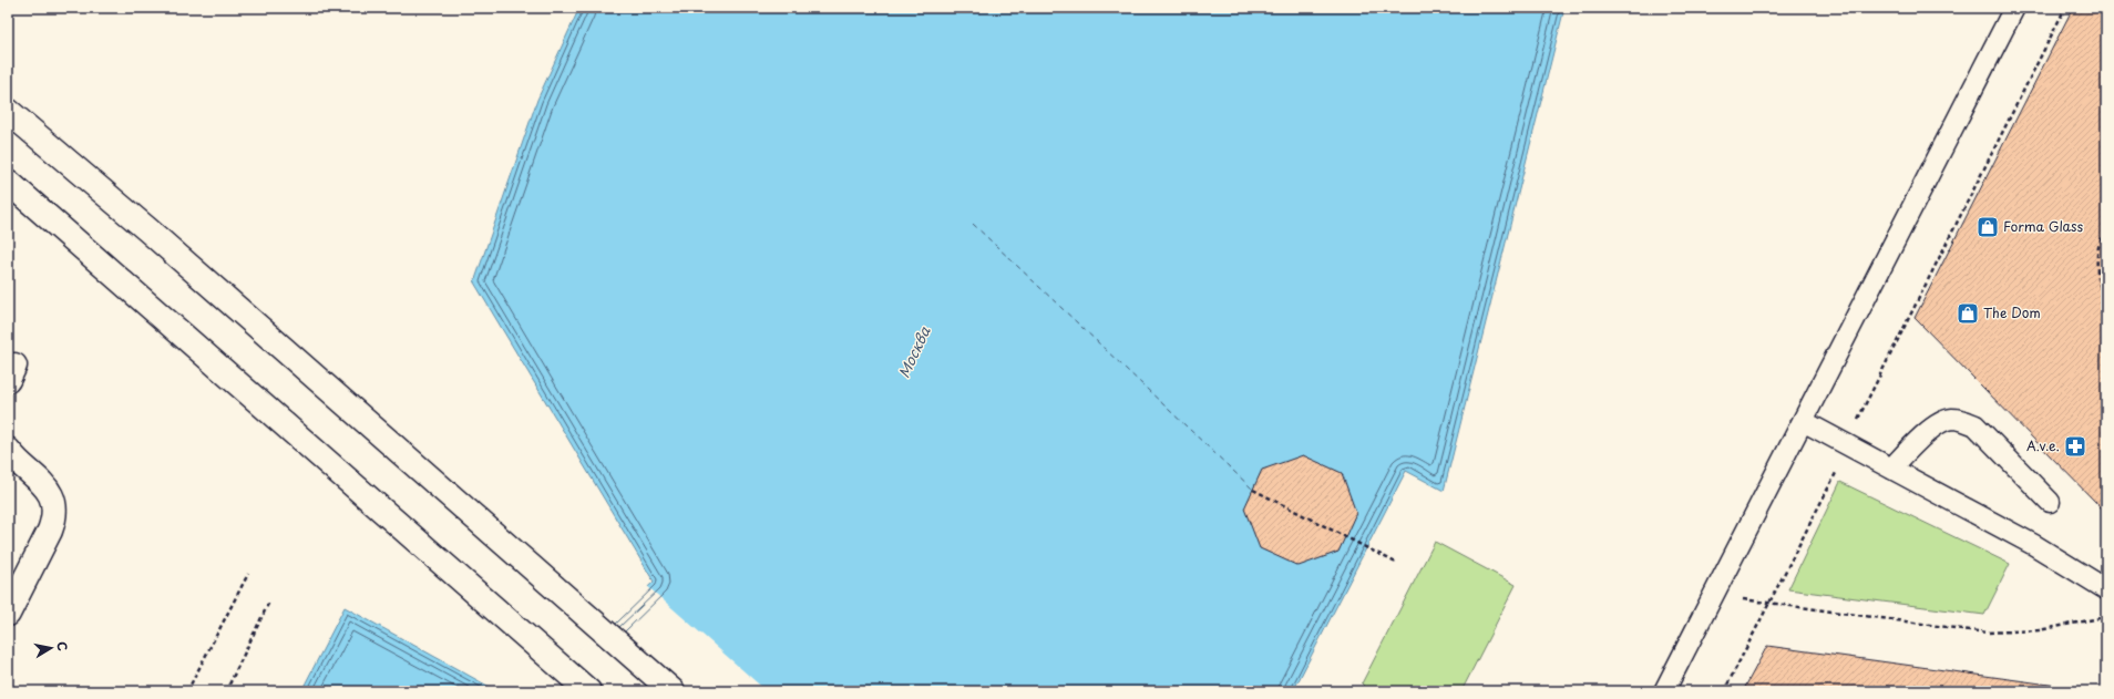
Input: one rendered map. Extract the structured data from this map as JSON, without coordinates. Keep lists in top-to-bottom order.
{
  "water": ["Москва"],
  "places": {
    "shop": ["Forma Glass", "The Dom"],
    "pharmacy": ["A.v.e."]
  },
  "north": "right"
}
